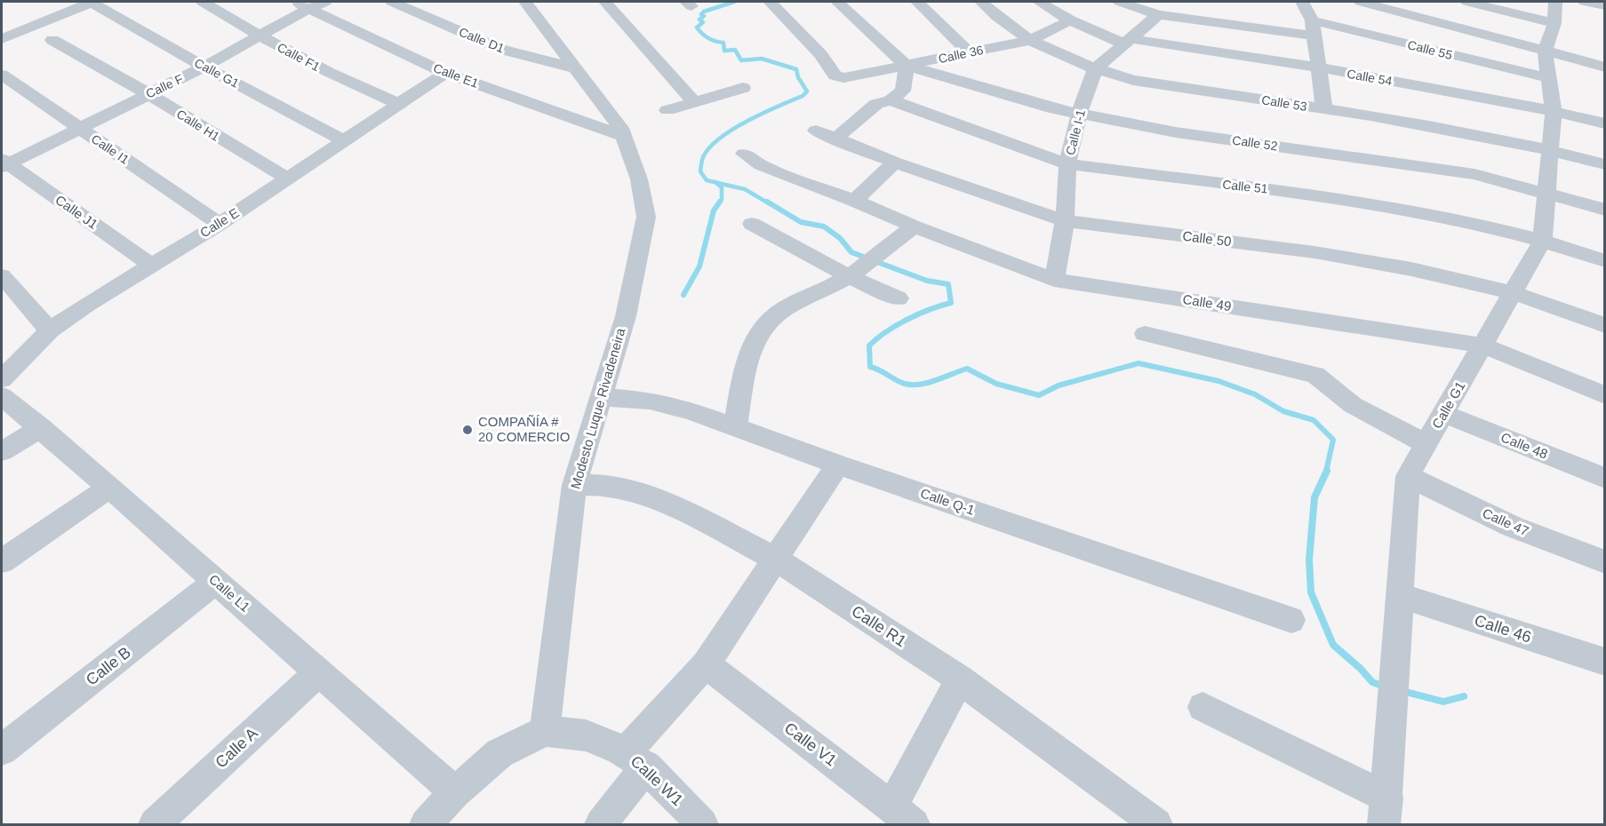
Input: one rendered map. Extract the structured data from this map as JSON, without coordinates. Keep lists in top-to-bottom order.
{
  "streets": {
    "street": [
      "Calle D1",
      "Calle 55",
      "Calle 36",
      "Calle F1",
      "Calle G1",
      "Calle E1",
      "Calle 54",
      "Calle F",
      "Calle 53",
      "Calle H1",
      "Calle I-1",
      "Calle 52",
      "Calle I1",
      "Calle 51",
      "Calle J1",
      "Calle E",
      "Calle 50",
      "Calle 49",
      "Modesto Luque Rivadeneira",
      "Calle 48",
      "Calle Q-1",
      "Calle 47",
      "Calle L1",
      "Calle R1",
      "Calle 46",
      "Calle B",
      "Calle V1",
      "Calle A",
      "Calle W1"
    ]
  },
  "crossings": [
    ["Calle D1", "Modesto Luque Rivadeneira"],
    ["Calle 55", "Calle G1"],
    ["Calle 36", "Calle 54"],
    ["Calle 36", "Calle 53"],
    ["Calle 36", "Calle 52"],
    ["Calle F1", "Calle F"],
    ["Calle F1", "Calle E"],
    ["Calle G1", "Calle 54"],
    ["Calle G1", "Calle F"],
    ["Calle G1", "Calle 53"],
    ["Calle G1", "Calle 52"],
    ["Calle G1", "Calle 51"],
    ["Calle G1", "Calle E"],
    ["Calle G1", "Calle 50"],
    ["Calle G1", "Calle 49"],
    ["Calle G1", "Calle 48"],
    ["Calle G1", "Calle 47"],
    ["Calle G1", "Calle 46"],
    ["Calle E1", "Calle F"],
    ["Calle E1", "Calle E"],
    ["Calle E1", "Modesto Luque Rivadeneira"],
    ["Calle F", "Calle H1"],
    ["Calle F", "Calle I1"],
    ["Calle F", "Calle J1"],
    ["Calle 53", "Calle I-1"],
    ["Calle H1", "Calle E"],
    ["Calle I-1", "Calle 52"],
    ["Calle I-1", "Calle 51"],
    ["Calle I-1", "Calle 50"],
    ["Calle I-1", "Calle 49"],
    ["Calle I1", "Calle E"],
    ["Calle J1", "Calle E"],
    ["Modesto Luque Rivadeneira", "Calle Q-1"],
    ["Modesto Luque Rivadeneira", "Calle R1"],
    ["Modesto Luque Rivadeneira", "Calle W1"],
    ["Calle L1", "Calle B"],
    ["Calle L1", "Calle A"]
  ],
  "places": ["COMPAÑÍA # 20 COMERCIO"]
}
